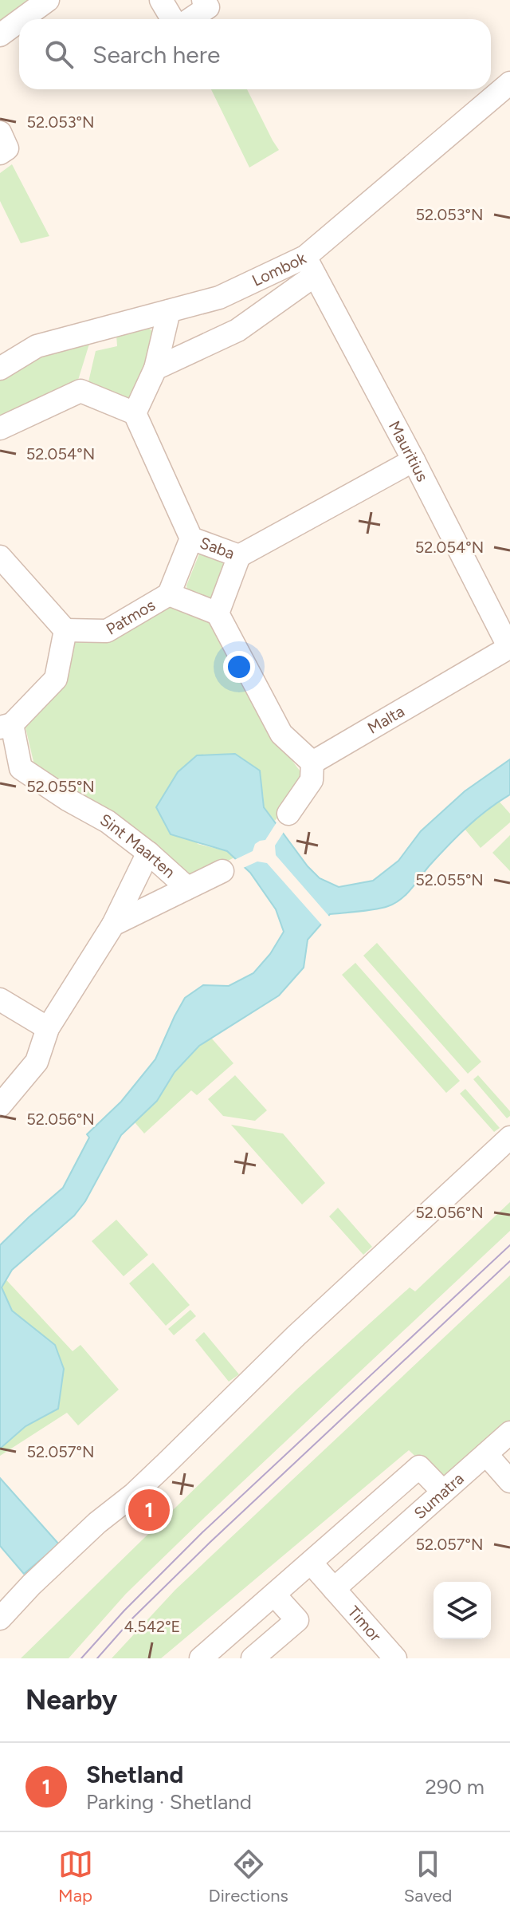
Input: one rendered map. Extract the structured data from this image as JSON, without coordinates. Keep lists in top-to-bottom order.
{
  "streets": {
    "street": [
      "Lombok",
      "Mauritius",
      "Saba",
      "Patmos",
      "Malta",
      "Sint Maarten",
      "Sumatra",
      "Timor"
    ]
  },
  "crossings": [
    ["Lombok", "Mauritius"],
    ["Mauritius", "Malta"],
    ["Saba", "Patmos"],
    ["Sumatra", "Timor"]
  ],
  "page": {
    "search": "Search here",
    "pins": "1",
    "heading": "Nearby",
    "list": [
      {
        "mark": "1",
        "name": "Shetland",
        "note": "Parking · Shetland",
        "value": "290 m"
      }
    ],
    "nav": ["Map", "Directions", "Saved"]
  },
  "coordinates": [
    "52.053°N",
    "52.054°N",
    "52.055°N",
    "52.056°N",
    "52.057°N",
    "4.542°E"
  ]
}
